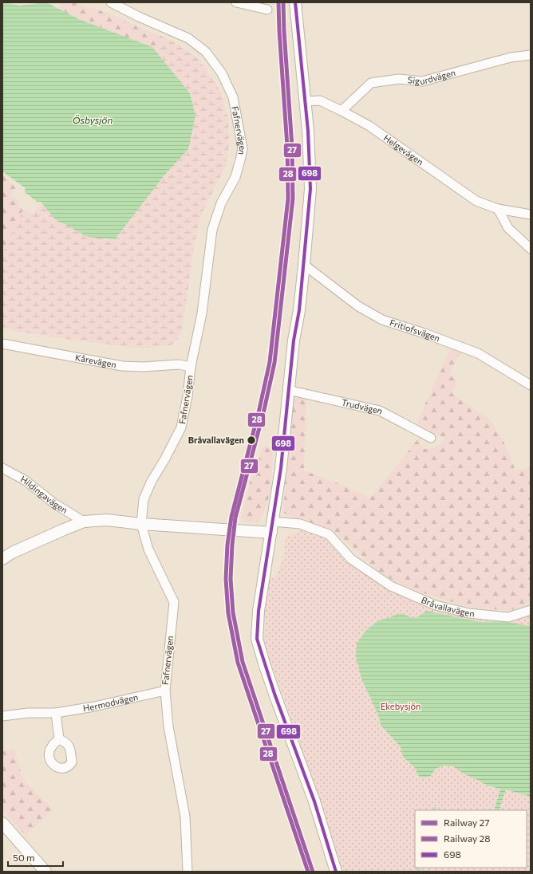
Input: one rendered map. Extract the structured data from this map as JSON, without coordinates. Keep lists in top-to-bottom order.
{
  "streets": {
    "street": [
      "Sigurdvägen",
      "Fafnervägen",
      "Helgevägen",
      "Fritiofsvägen",
      "Kårevägen",
      "Trudvägen",
      "Hildingavägen",
      "Bråvallavägen",
      "Hermodvägen"
    ]
  },
  "crossings": [
    ["Sigurdvägen", "Helgevägen"],
    ["Fafnervägen", "Kårevägen"],
    ["Fafnervägen", "Hermodvägen"]
  ],
  "water": ["Ösbysjön"],
  "parks": ["Ekebysjön"],
  "places": ["Bråvallavägen"],
  "lines": ["rail line 27", "rail line 28", "transit line 698"],
  "legend": ["Railway 27", "Railway 28", "698"],
  "scale_bar": "50 m"
}
